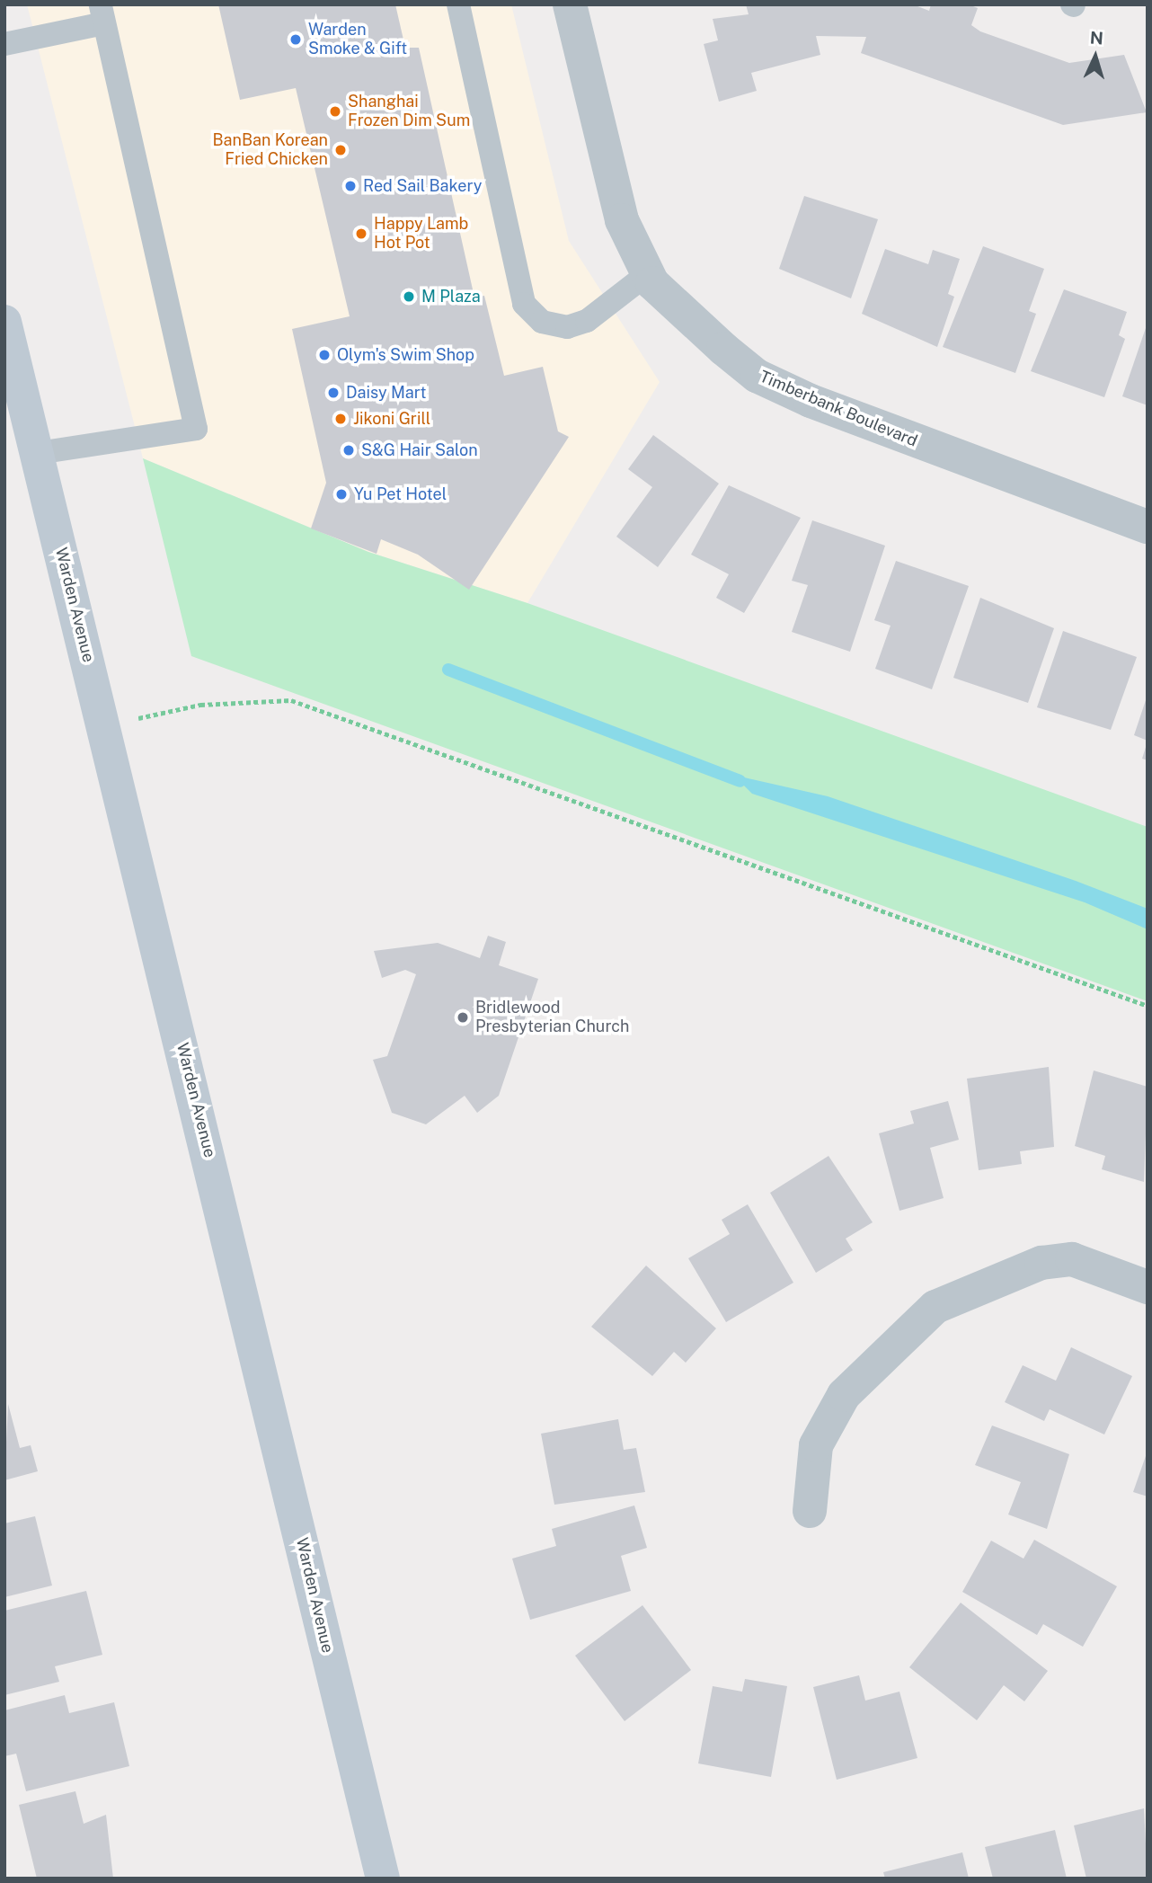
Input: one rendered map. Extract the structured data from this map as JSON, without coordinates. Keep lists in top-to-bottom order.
{
  "streets": {
    "main road": ["Warden Avenue"],
    "street": ["Timberbank Boulevard"]
  },
  "places": [
    "Warden Smoke & Gift",
    "Shanghai Frozen Dim Sum",
    "BanBan Korean Fried Chicken",
    "Red Sail Bakery",
    "Happy Lamb Hot Pot",
    "M Plaza",
    "Olym's Swim Shop",
    "Daisy Mart",
    "Jikoni Grill",
    "S&G Hair Salon",
    "Yu Pet Hotel",
    "Bridlewood Presbyterian Church"
  ],
  "north": "top"
}
